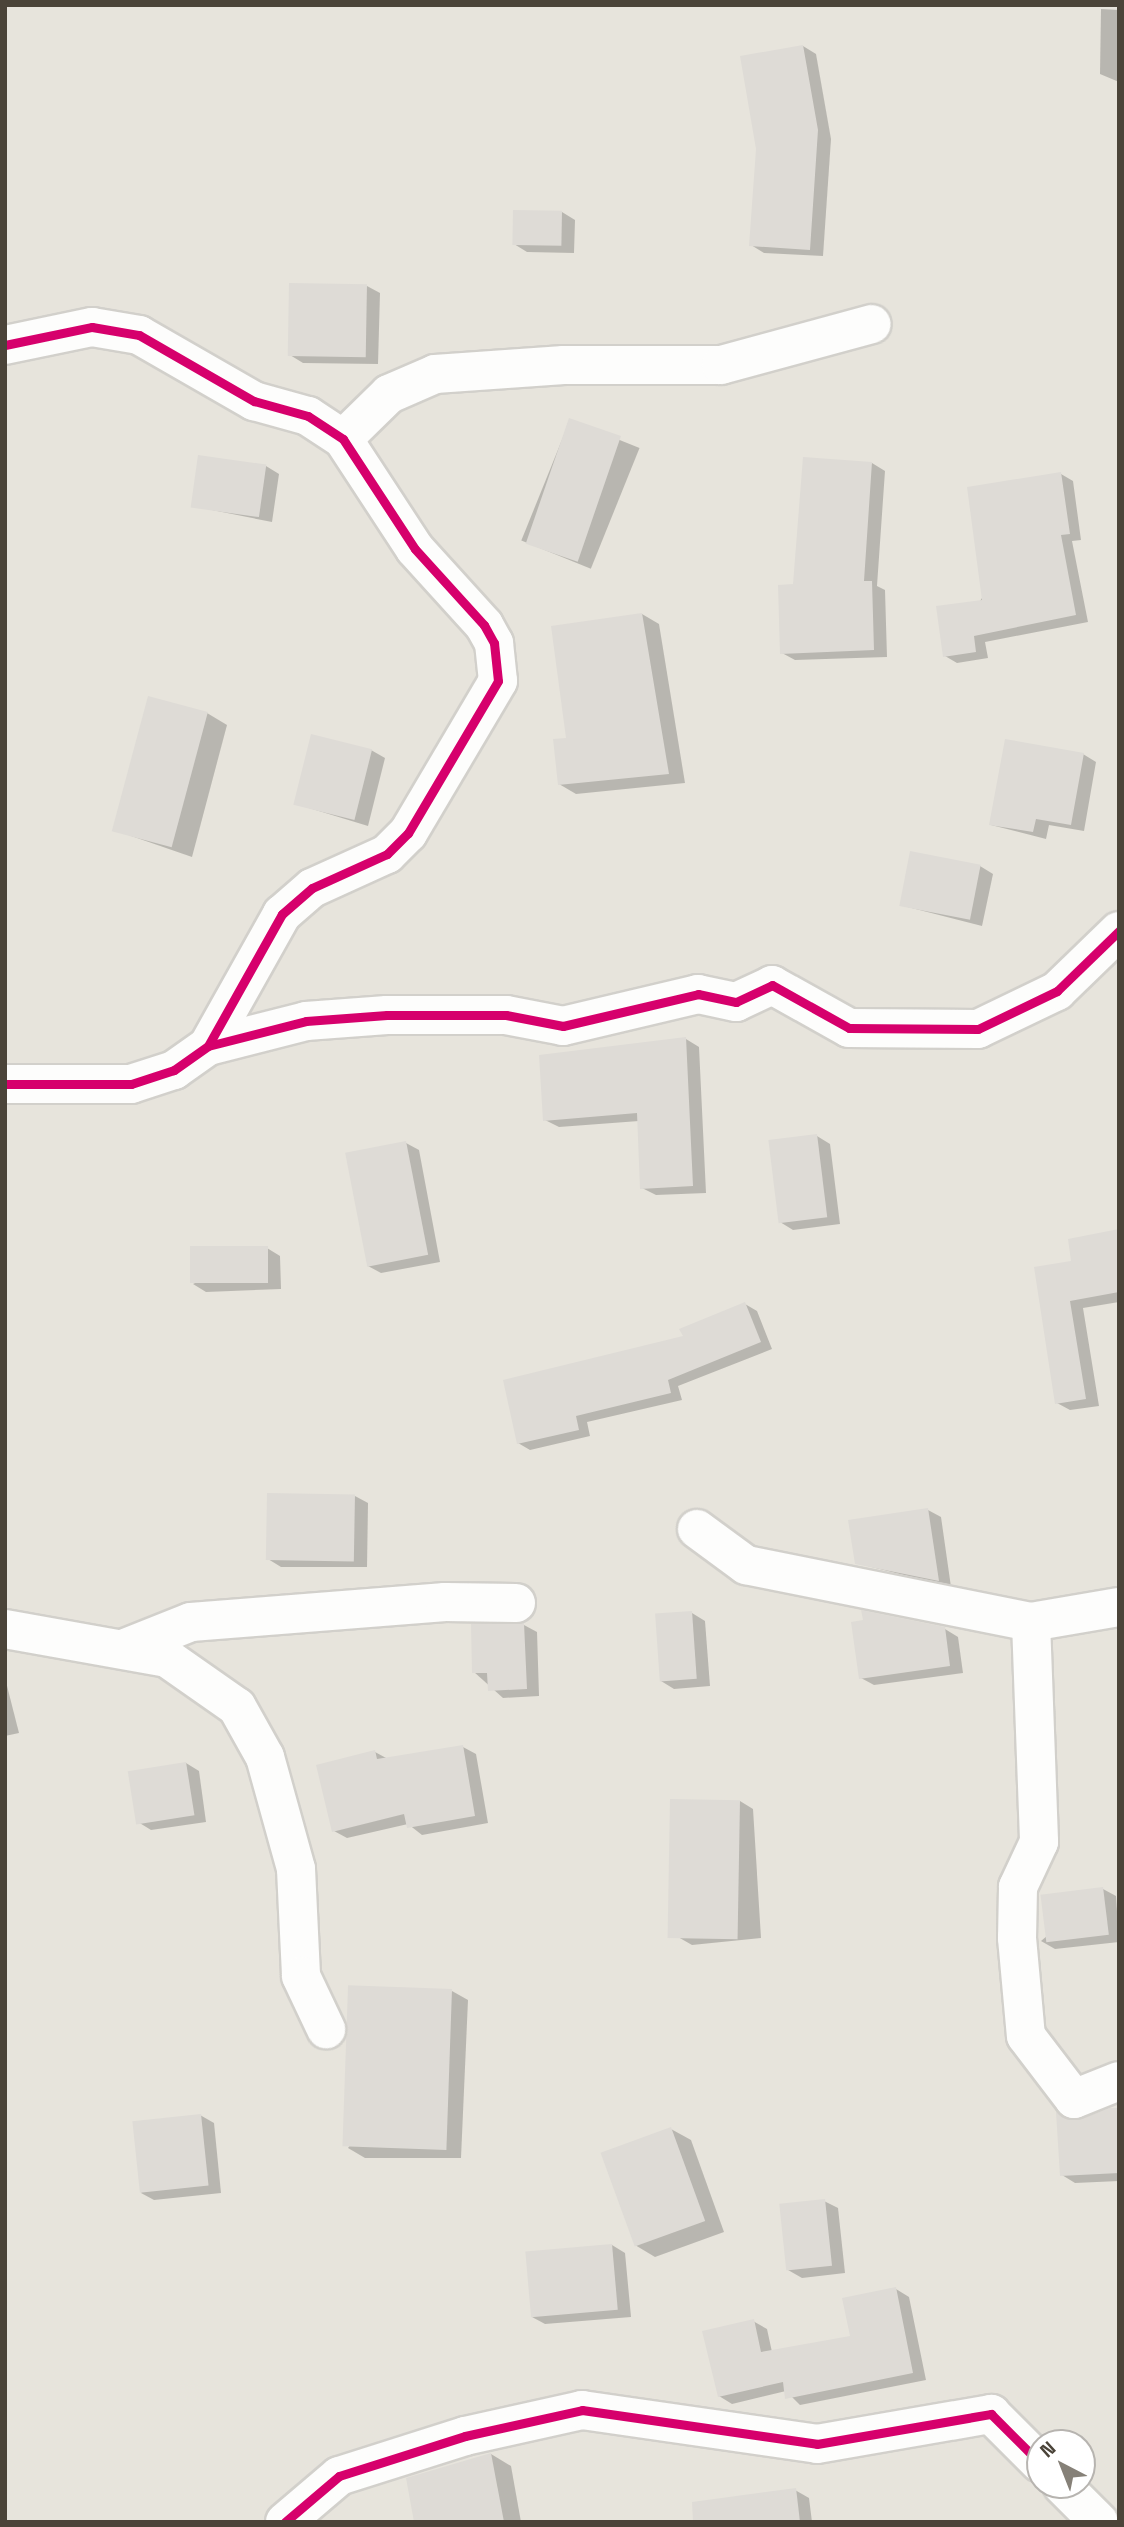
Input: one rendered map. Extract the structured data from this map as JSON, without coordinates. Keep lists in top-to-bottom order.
{
  "north": "top left"
}
